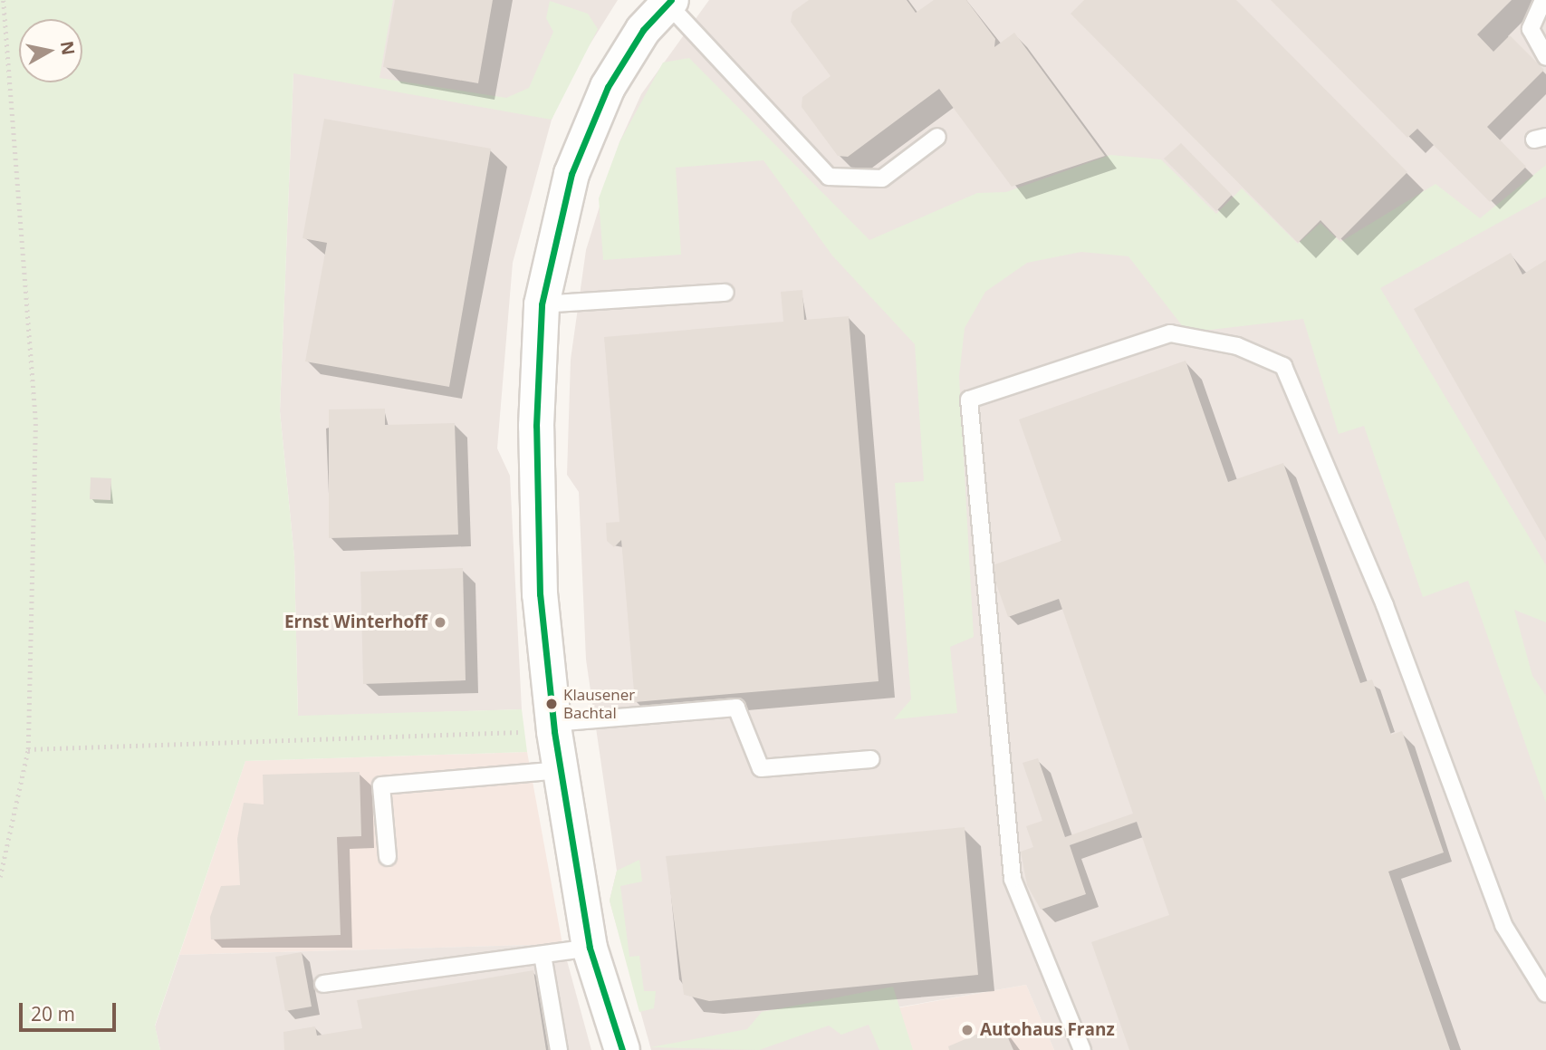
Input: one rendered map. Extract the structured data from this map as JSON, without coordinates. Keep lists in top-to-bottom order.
{
  "places": ["Ernst Winterhoff", "Klausener Bachtal", "Autohaus Franz"],
  "scale_bar": "20 m",
  "north": "right"
}
